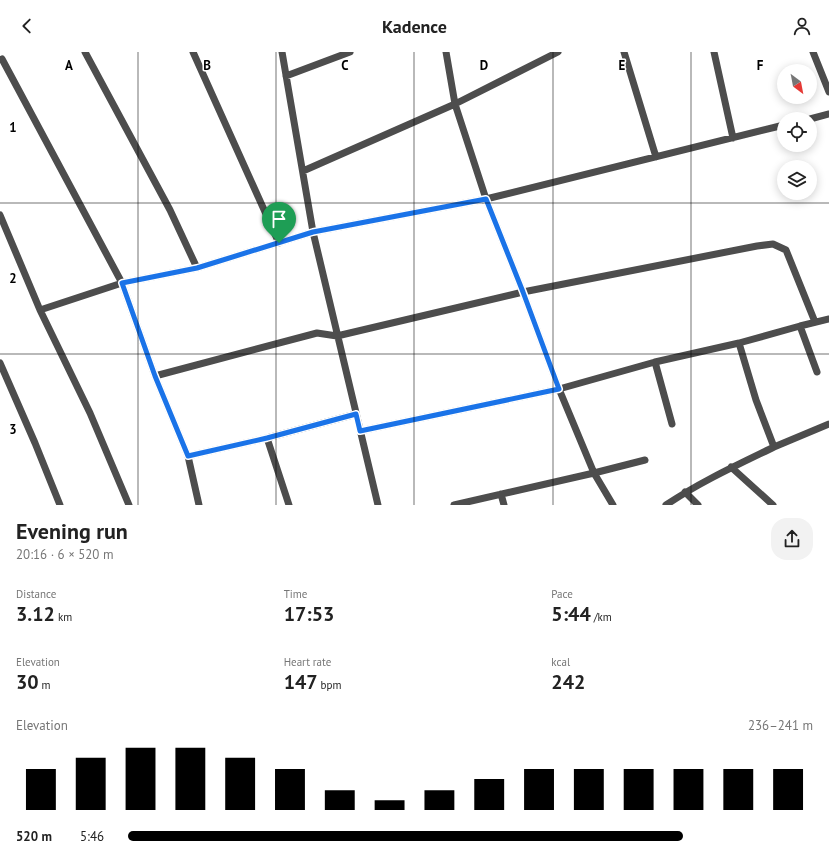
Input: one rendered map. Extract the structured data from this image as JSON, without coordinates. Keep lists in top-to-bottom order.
{
  "north": "bottom right",
  "page": {
    "header": "Kadence",
    "heading": ["Evening run", "20:16 · 6 × 520 m"],
    "stats": [
      ["Distance", "3.12 km"],
      ["Time", "17:53"],
      ["Pace", "5:44 /km"],
      ["Elevation", "30 m"],
      ["Heart rate", "147 bpm"],
      ["kcal", "242"]
    ],
    "chart": ["Elevation", "236–241 m"],
    "list": [
      {
        "name": "520 m",
        "note": "5:46"
      }
    ]
  },
  "grid": {
    "columns": [
      "A",
      "B",
      "C",
      "D",
      "E",
      "F"
    ],
    "rows": ["1", "2", "3"]
  }
}
